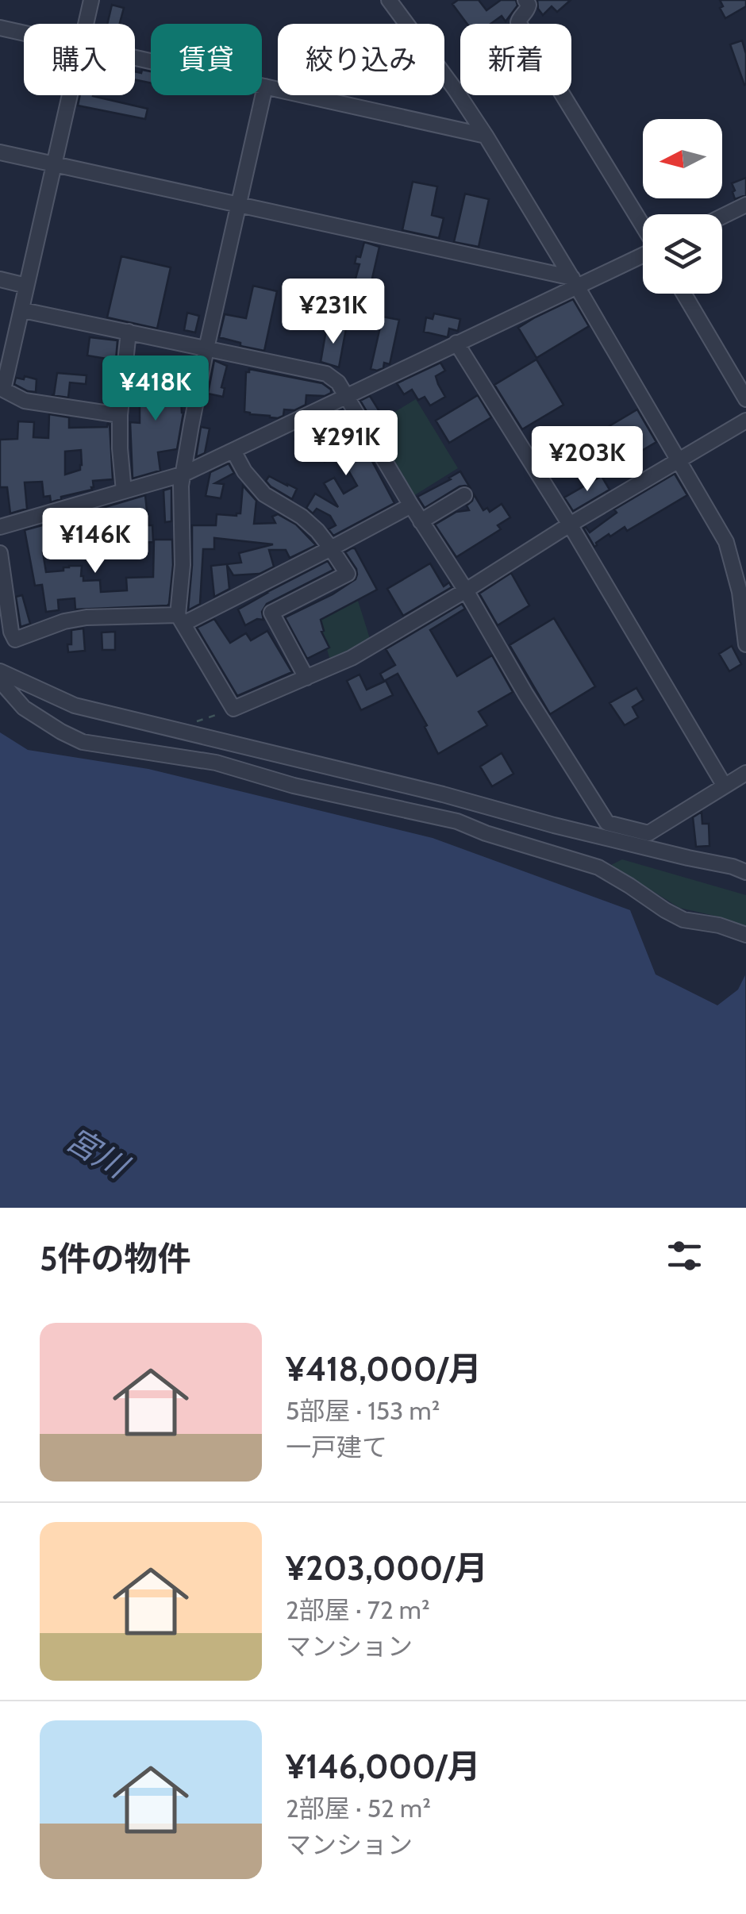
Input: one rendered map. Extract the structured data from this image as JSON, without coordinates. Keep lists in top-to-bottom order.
{
  "water": ["宮川"],
  "north": "left",
  "page": {
    "chip": [
      "購入",
      "賃貸",
      "絞り込み",
      "新着"
    ],
    "price": [
      "¥231K",
      "¥418K",
      "¥291K",
      "¥203K",
      "¥146K"
    ],
    "heading": "5件の物件",
    "list": [
      {
        "name": "¥418,000/月",
        "note": "5部屋 · 153 m² · 一戸建て"
      },
      {
        "name": "¥203,000/月",
        "note": "2部屋 · 72 m² · マンション"
      },
      {
        "name": "¥146,000/月",
        "note": "2部屋 · 52 m² · マンション"
      }
    ]
  }
}
